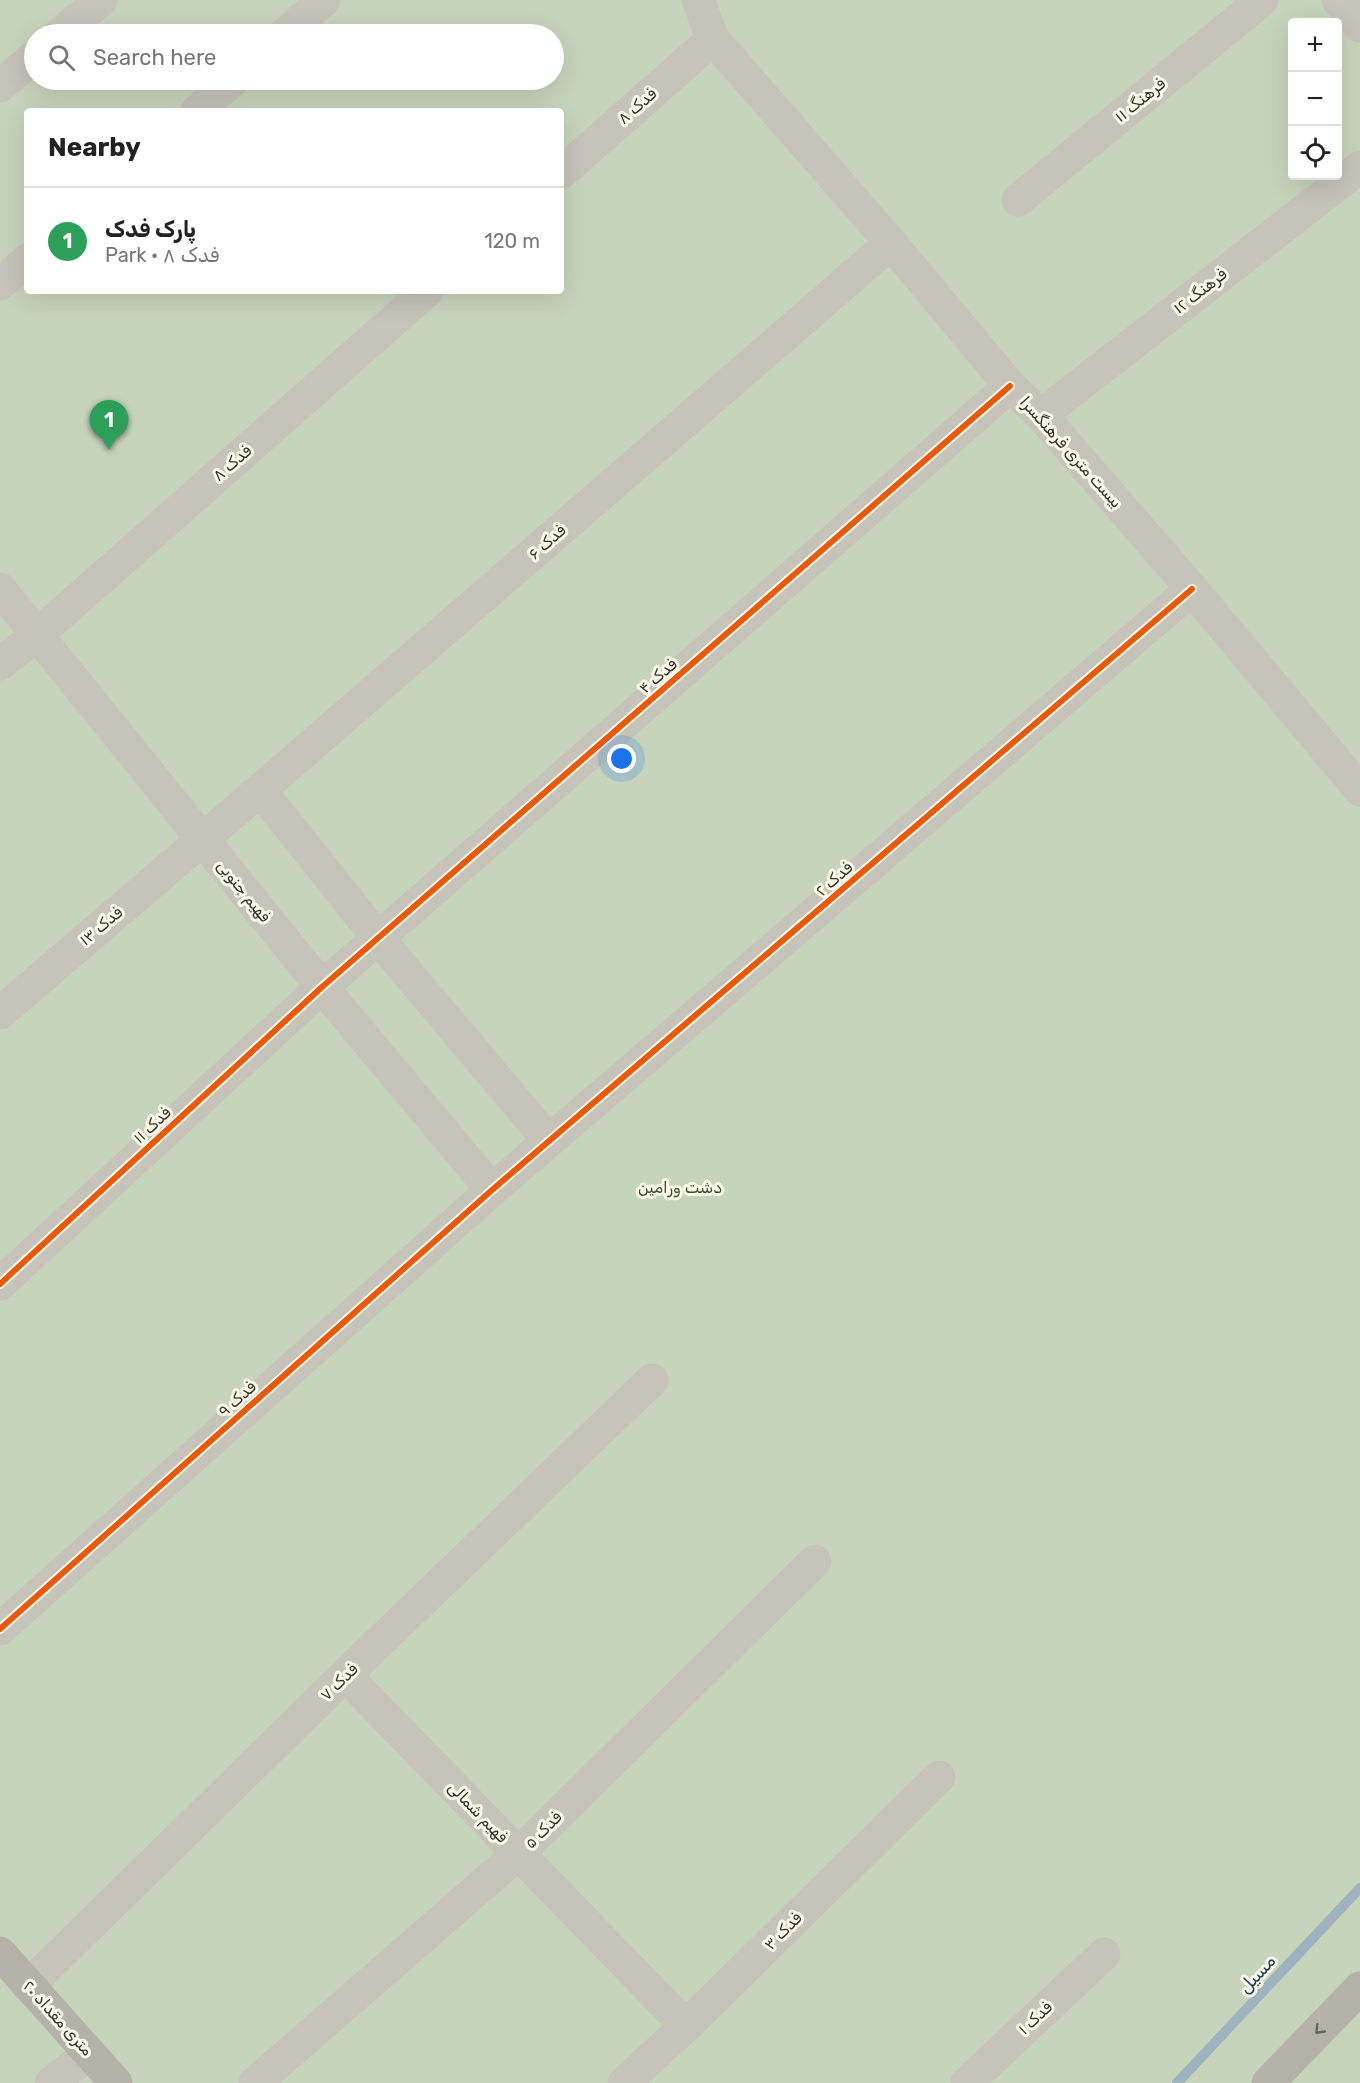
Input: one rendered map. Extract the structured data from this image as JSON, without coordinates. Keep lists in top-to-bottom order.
{
  "streets": {
    "main road": ["۲۰ متری مقداد"],
    "street": [
      "فرهنگ ۱۱",
      "فدک ۸",
      "فرهنگ ۱۲",
      "بیست متری فرهنگسرا",
      "فدک ۶",
      "فدک ۴",
      "فدک ۲",
      "فهیم جنوبی",
      "فدک ۱۳",
      "فدک ۱۱",
      "فدک ۹",
      "فدک ۷",
      "فهیم شمالی",
      "فدک ۵",
      "فدک ۳",
      "فدک ۱"
    ]
  },
  "crossings": [
    ["فدک ۸", "بیست متری فرهنگسرا"],
    ["فدک ۸", "فهیم جنوبی"],
    ["فرهنگ ۱۲", "بیست متری فرهنگسرا"],
    ["بیست متری فرهنگسرا", "فدک ۶"],
    ["بیست متری فرهنگسرا", "فدک ۴"],
    ["بیست متری فرهنگسرا", "فدک ۲"],
    ["فدک ۶", "فهیم جنوبی"],
    ["فدک ۶", "فدک ۱۳"],
    ["فدک ۴", "فهیم جنوبی"],
    ["فدک ۴", "فدک ۱۱"],
    ["فدک ۲", "فهیم جنوبی"],
    ["فدک ۲", "فدک ۹"],
    ["فهیم جنوبی", "فدک ۱۳"],
    ["فهیم جنوبی", "فدک ۱۱"],
    ["فهیم جنوبی", "فدک ۹"],
    ["فدک ۷", "فهیم شمالی"],
    ["فدک ۷", "۲۰ متری مقداد"],
    ["فهیم شمالی", "فدک ۵"],
    ["فهیم شمالی", "فدک ۳"]
  ],
  "water": ["مسیل"],
  "parks": ["دشت ورامین"],
  "page": {
    "map_buttons": ["+", "−"],
    "search": "Search here",
    "heading": "Nearby",
    "list": [
      {
        "mark": "1",
        "name": "پارک فدک",
        "note": "Park · فدک ۸",
        "value": "120 m"
      }
    ],
    "pins": "1"
  }
}
